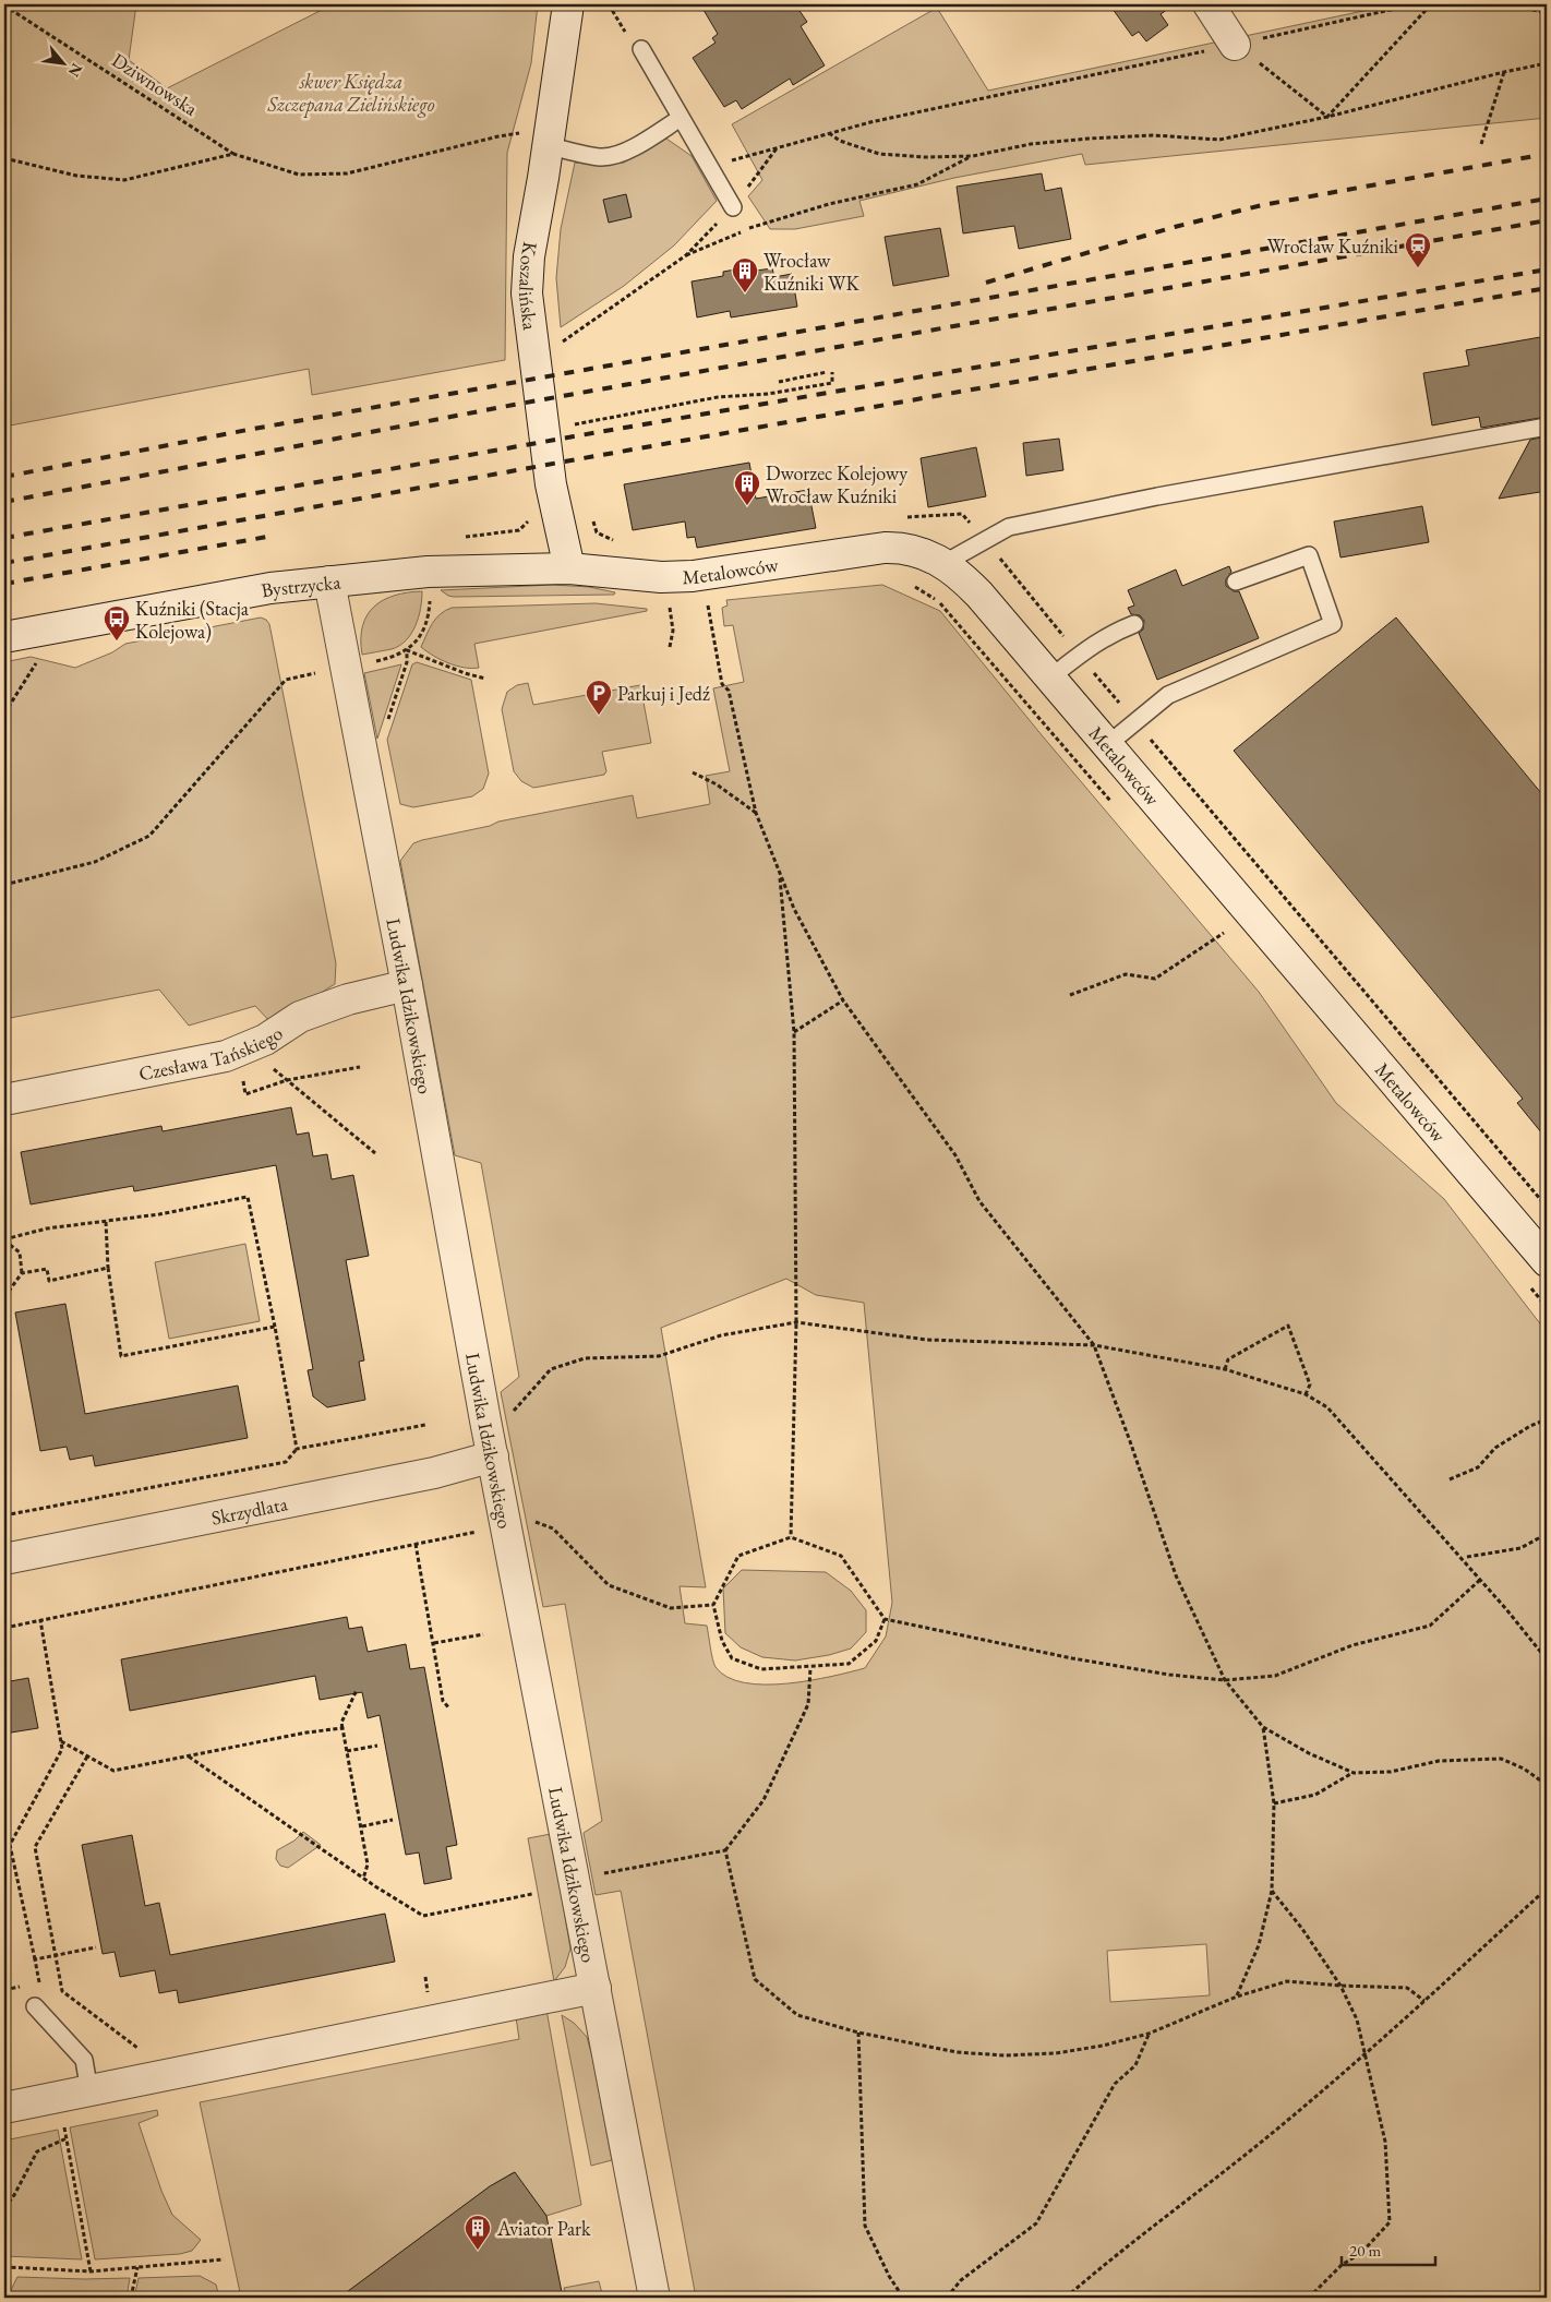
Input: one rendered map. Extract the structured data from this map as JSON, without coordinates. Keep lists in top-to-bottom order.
{
  "streets": {
    "street": [
      "Koszalińska",
      "Metalowców",
      "Bystrzycka",
      "Ludwika Idzikowskiego",
      "Czesława Tańskiego",
      "Skrzydlata"
    ],
    "path": ["Dziwnowska"]
  },
  "crossings": [
    ["Dziwnowska", "Koszalińska"],
    ["Koszalińska", "Metalowców"],
    ["Koszalińska", "Bystrzycka"],
    ["Metalowców", "Bystrzycka"],
    ["Bystrzycka", "Ludwika Idzikowskiego"],
    ["Ludwika Idzikowskiego", "Czesława Tańskiego"],
    ["Ludwika Idzikowskiego", "Skrzydlata"]
  ],
  "parks": ["skwer Księdza Szczepana Zielińskiego"],
  "places": {
    "station": ["Wrocław Kuźniki"],
    "building": ["Wrocław Kuźniki WK", "Dworzec Kolejowy Wrocław Kuźniki", "Aviator Park"],
    "bus stop": ["Kuźniki (Stacja Kolejowa)"],
    "parking": ["Parkuj i Jedź"]
  },
  "scale_bar": "20 m",
  "north": "bottom right"
}
